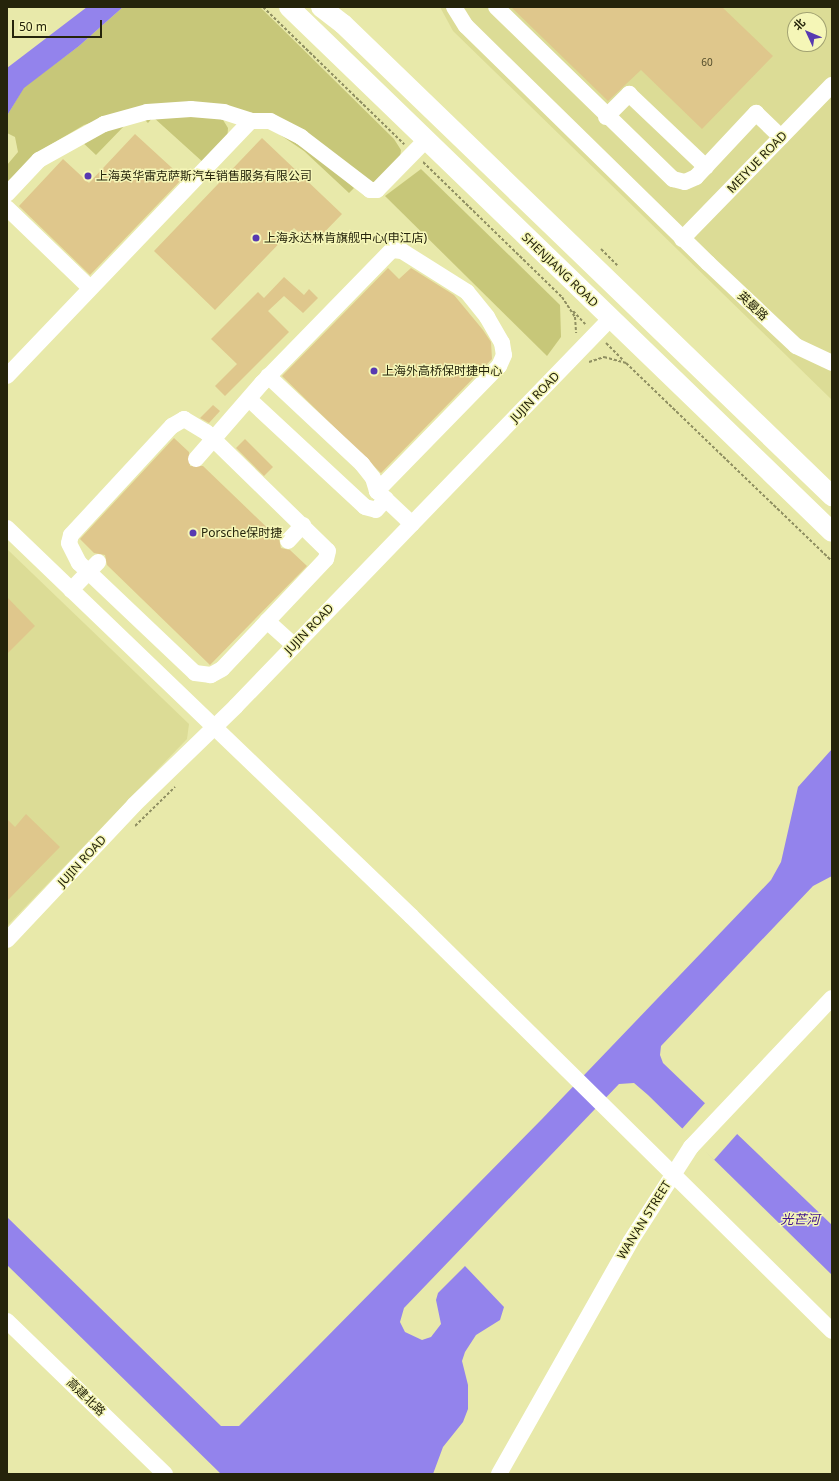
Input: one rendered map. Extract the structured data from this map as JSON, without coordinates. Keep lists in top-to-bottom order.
{
  "streets": {
    "main road": ["SHENJIANG ROAD"],
    "street": [
      "MEIYUE ROAD",
      "英曼路",
      "JUJIN ROAD",
      "WAN'AN STREET",
      "高建北路"
    ]
  },
  "crossings": [
    ["MEIYUE ROAD", "英曼路"],
    ["SHENJIANG ROAD", "JUJIN ROAD"]
  ],
  "water": ["光芒河"],
  "places": [
    "上海英华雷克萨斯汽车销售服务有限公司",
    "上海永达林肯旗舰中心(申江店)",
    "上海外高桥保时捷中心",
    "Porsche保时捷"
  ],
  "house_numbers": ["60"],
  "scale_bar": "50 m",
  "north": "top left"
}
